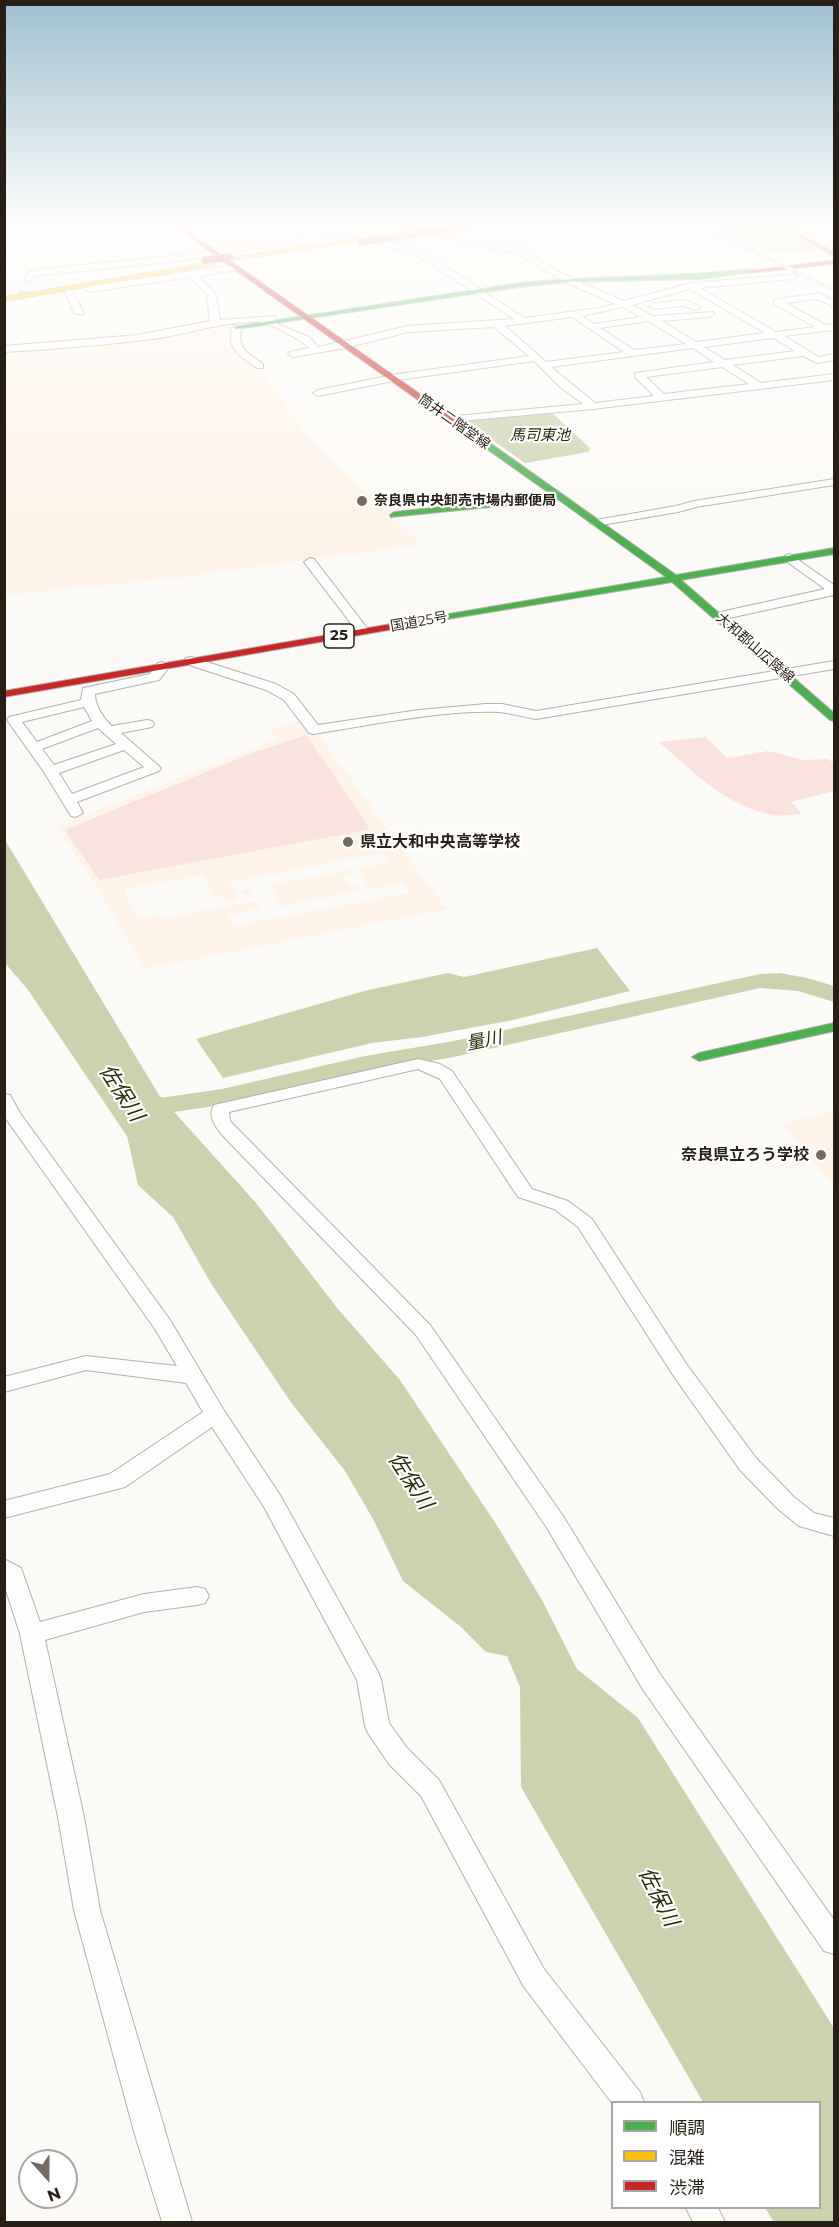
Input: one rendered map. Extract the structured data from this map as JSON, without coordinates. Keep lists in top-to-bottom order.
{
  "streets": {
    "main road": [
      "筒井二階堂線",
      "国道25号",
      "25",
      "大和郡山広陵線"
    ]
  },
  "crossings": [
    ["筒井二階堂線", "国道25号"],
    ["筒井二階堂線", "大和郡山広陵線"],
    ["国道25号", "大和郡山広陵線"]
  ],
  "water": ["馬司東池", "量川", "佐保川"],
  "places": ["奈良県中央卸売市場内郵便局", "県立大和中央高等学校", "奈良県立ろう学校"],
  "legend": ["順調", "混雑", "渋滞"],
  "north": "bottom"
}
